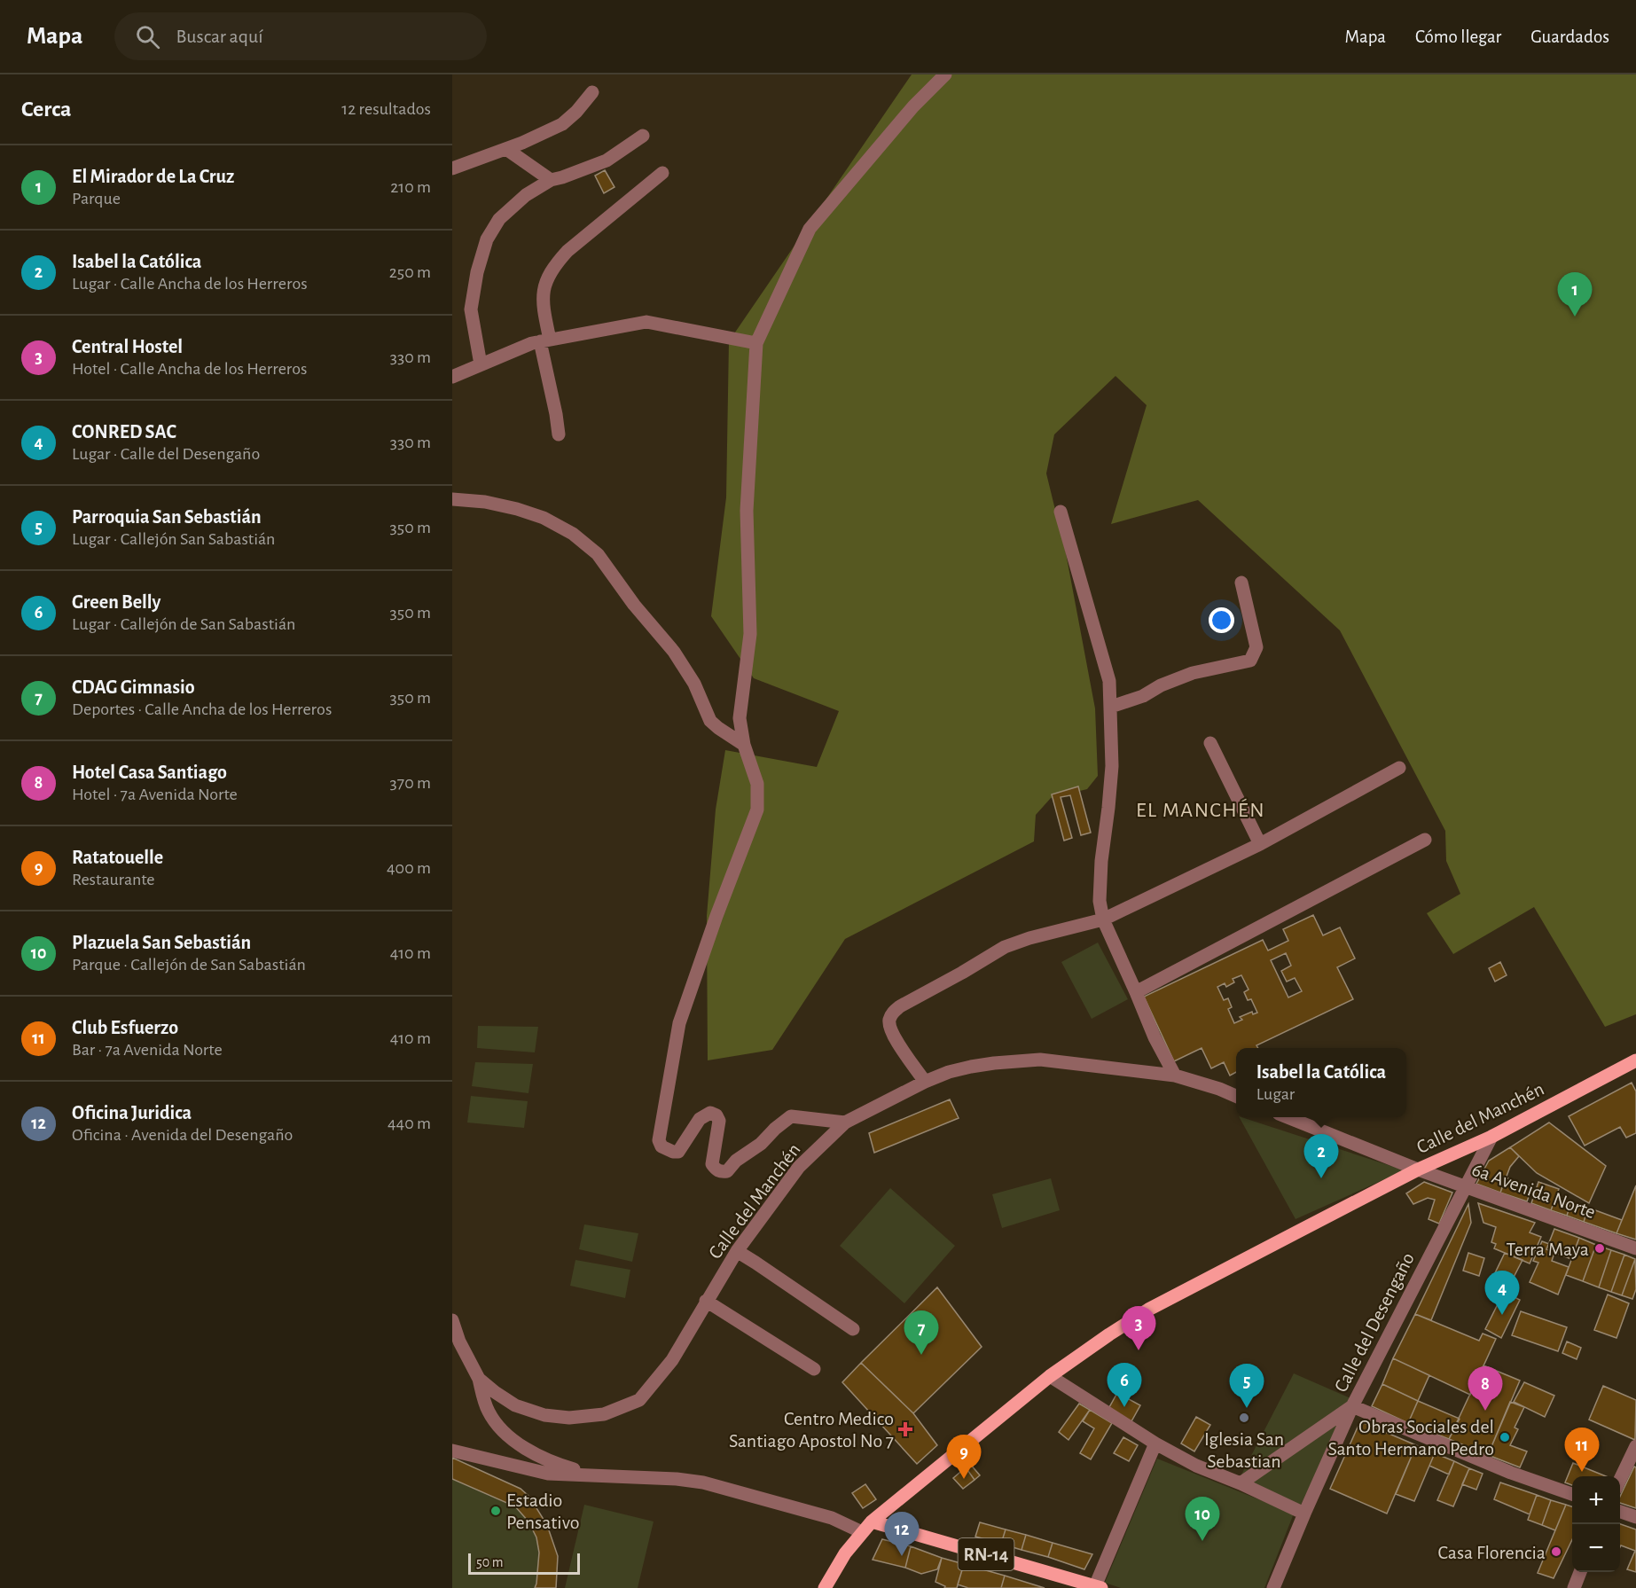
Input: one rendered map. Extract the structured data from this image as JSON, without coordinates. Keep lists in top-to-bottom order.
{
  "streets": {
    "main road": ["Calle del Manchén", "RN-14"],
    "street": ["6a Avenida Norte", "Calle del Desengaño"]
  },
  "crossings": [
    ["Calle del Manchén", "6a Avenida Norte"],
    ["Calle del Manchén", "Calle del Desengaño"],
    ["6a Avenida Norte", "Calle del Desengaño"]
  ],
  "districts": ["EL MANCHÉN"],
  "places": {
    "other": [
      "Terra Maya",
      "Iglesia San Sebastian",
      "Obras Sociales del Santo Hermano Pedro",
      "Estadio Pensativo",
      "Casa Florencia"
    ],
    "health": ["Centro Medico Santiago Apostol No 7"]
  },
  "scale_bar": "50 m",
  "page": {
    "header": "Mapa",
    "search": "Buscar aquí",
    "nav": ["Mapa", "Cómo llegar", "Guardados"],
    "heading": ["Cerca", "12 resultados"],
    "list": [
      {
        "mark": "1",
        "name": "El Mirador de La Cruz",
        "note": "Parque",
        "value": "210 m"
      },
      {
        "mark": "2",
        "name": "Isabel la Católica",
        "note": "Lugar · Calle Ancha de los Herreros",
        "value": "250 m"
      },
      {
        "mark": "3",
        "name": "Central Hostel",
        "note": "Hotel · Calle Ancha de los Herreros",
        "value": "330 m"
      },
      {
        "mark": "4",
        "name": "CONRED SAC",
        "note": "Lugar · Calle del Desengaño",
        "value": "330 m"
      },
      {
        "mark": "5",
        "name": "Parroquia San Sebastián",
        "note": "Lugar · Callejón San Sabastián",
        "value": "350 m"
      },
      {
        "mark": "6",
        "name": "Green Belly",
        "note": "Lugar · Callejón de San Sabastián",
        "value": "350 m"
      },
      {
        "mark": "7",
        "name": "CDAG Gimnasio",
        "note": "Deportes · Calle Ancha de los Herreros",
        "value": "350 m"
      },
      {
        "mark": "8",
        "name": "Hotel Casa Santiago",
        "note": "Hotel · 7a Avenida Norte",
        "value": "370 m"
      },
      {
        "mark": "9",
        "name": "Ratatouelle",
        "note": "Restaurante",
        "value": "400 m"
      },
      {
        "mark": "10",
        "name": "Plazuela San Sebastián",
        "note": "Parque · Callejón de San Sabastián",
        "value": "410 m"
      },
      {
        "mark": "11",
        "name": "Club Esfuerzo",
        "note": "Bar · 7a Avenida Norte",
        "value": "410 m"
      },
      {
        "mark": "12",
        "name": "Oficina Juridica",
        "note": "Oficina · Avenida del Desengaño",
        "value": "440 m"
      }
    ],
    "pins": [
      "1",
      "2",
      "4",
      "3",
      "7",
      "6",
      "5",
      "8",
      "11",
      "9",
      "10",
      "12"
    ],
    "popup": ["Isabel la Católica", "Lugar"],
    "map_buttons": ["+", "−"],
    "scale": "50 m"
  }
}
